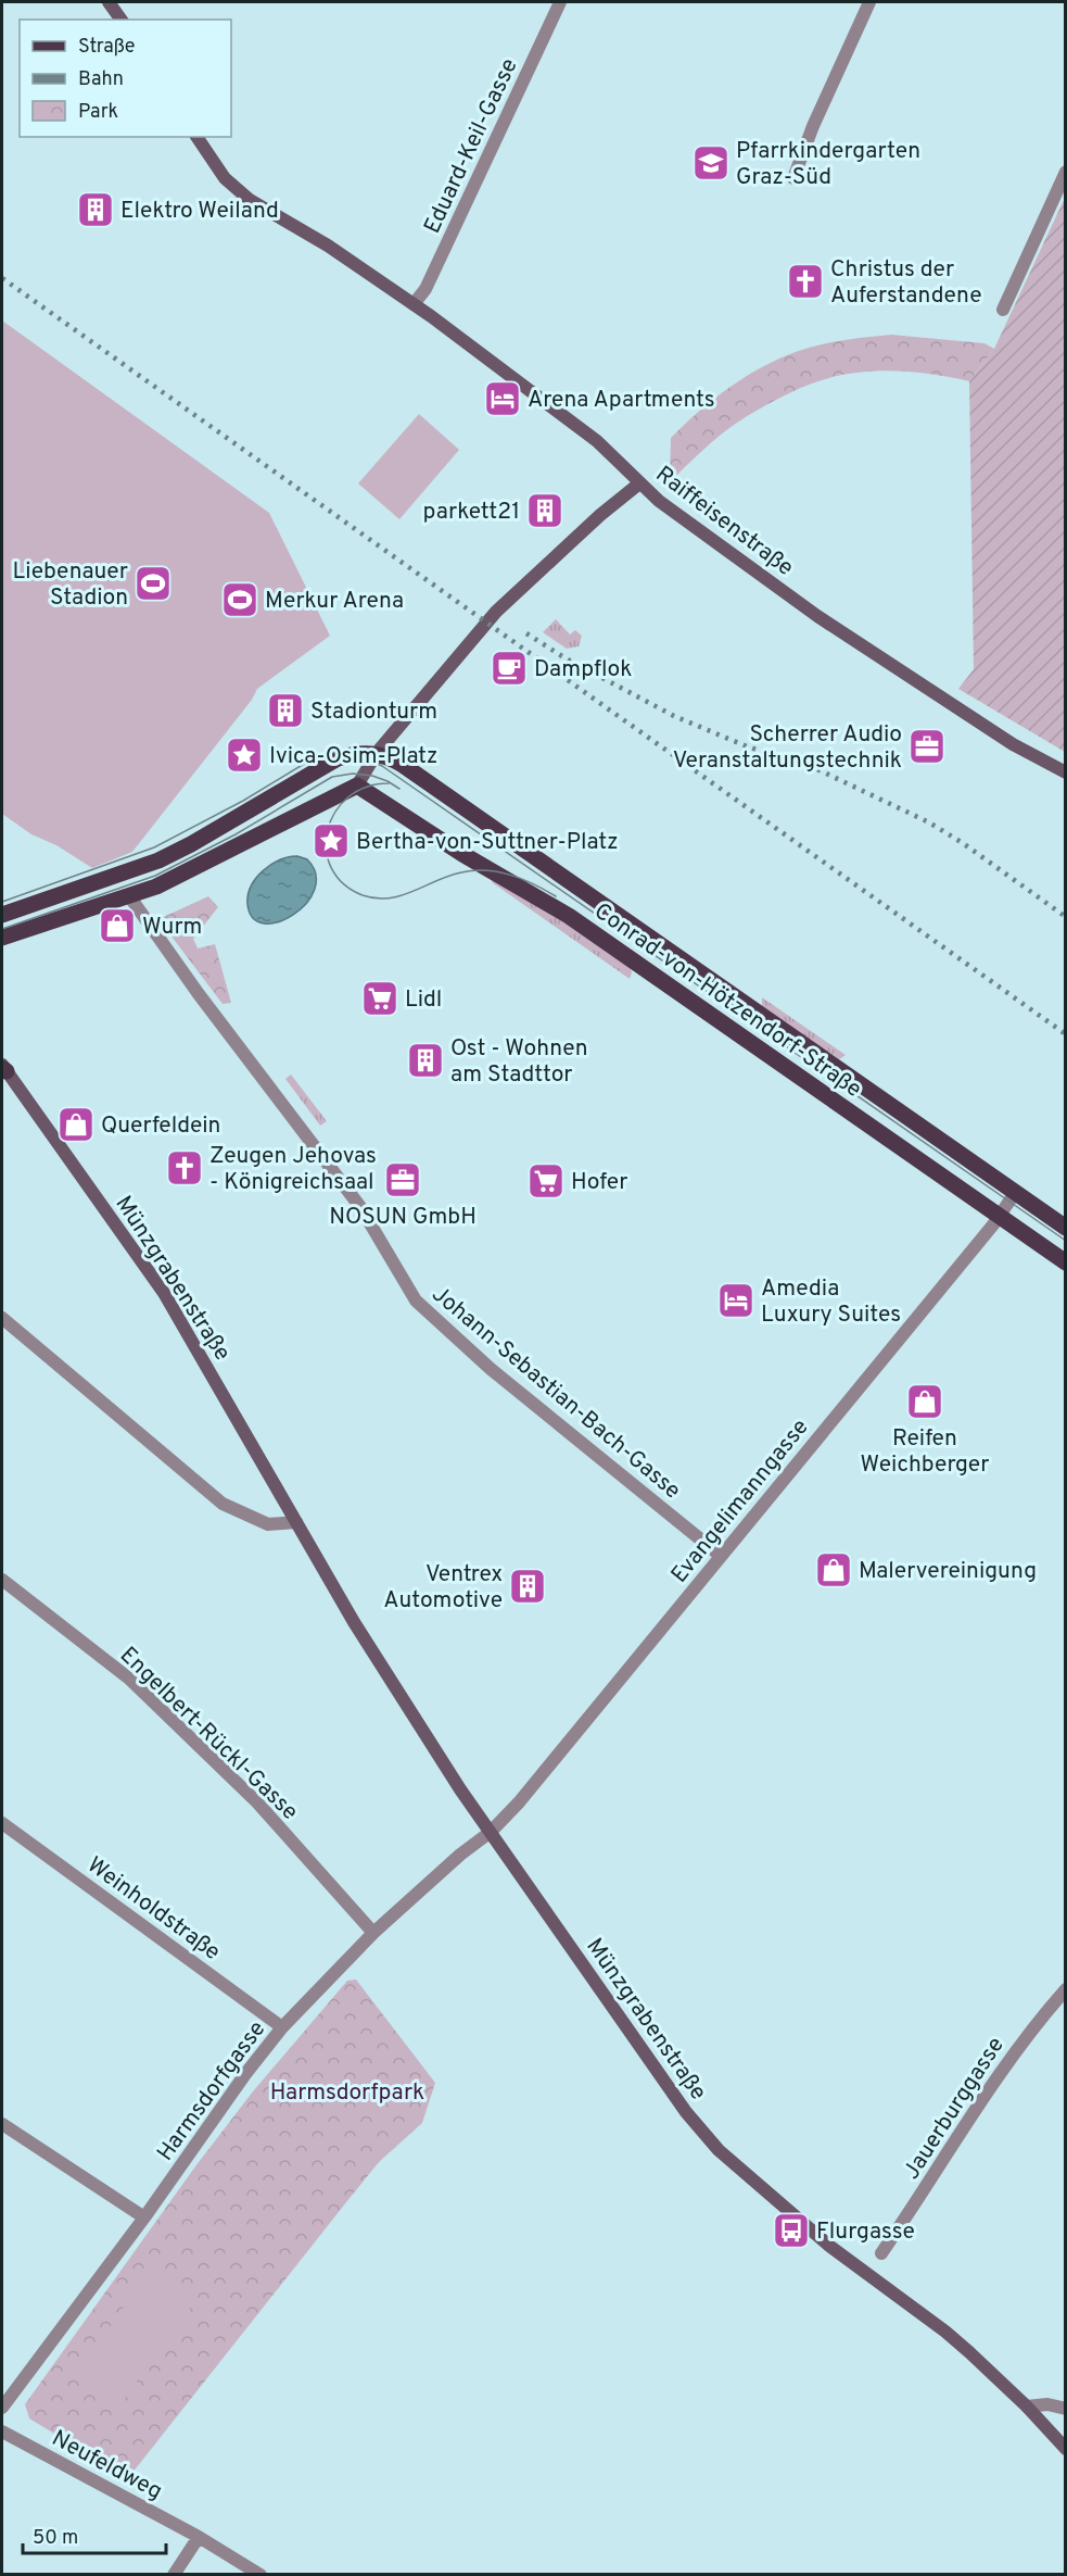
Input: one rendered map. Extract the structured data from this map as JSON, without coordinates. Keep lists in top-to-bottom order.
{
  "streets": {
    "main road": ["Raiffeisenstraße", "Conrad-von-Hötzendorf-Straße", "Münzgrabenstraße"],
    "street": [
      "Eduard-Keil-Gasse",
      "Johann-Sebastian-Bach-Gasse",
      "Evangelimanngasse",
      "Engelbert-Rückl-Gasse",
      "Weinholdstraße",
      "Harmsdorfgasse",
      "Jauerburggasse",
      "Neufeldweg"
    ]
  },
  "crossings": [
    ["Eduard-Keil-Gasse", "Raiffeisenstraße"],
    ["Conrad-von-Hötzendorf-Straße", "Evangelimanngasse"],
    ["Münzgrabenstraße", "Evangelimanngasse"],
    ["Münzgrabenstraße", "Harmsdorfgasse"],
    ["Johann-Sebastian-Bach-Gasse", "Evangelimanngasse"],
    ["Evangelimanngasse", "Harmsdorfgasse"],
    ["Engelbert-Rückl-Gasse", "Harmsdorfgasse"],
    ["Weinholdstraße", "Harmsdorfgasse"]
  ],
  "parks": ["Harmsdorfpark"],
  "places": {
    "school or university": ["Pfarrkindergarten Graz-Süd"],
    "building": [
      "Elektro Weiland",
      "parkett21",
      "Stadionturm",
      "Ost - Wohnen am Stadttor",
      "Ventrex Automotive"
    ],
    "church": ["Christus der Auferstandene", "Zeugen Jehovas - Königreichsaal"],
    "hotel": ["Arena Apartments", "Amedia Luxury Suites"],
    "sports": ["Liebenauer Stadion", "Merkur Arena"],
    "cafe": ["Dampflok"],
    "office": ["Scherrer Audio Veranstaltungstechnik", "NOSUN GmbH"],
    "place": ["Ivica-Osim-Platz", "Bertha-von-Suttner-Platz"],
    "shop": [
      "Wurm",
      "Querfeldein",
      "Reifen Weichberger",
      "Malervereinigung"
    ],
    "supermarket": ["Lidl", "Hofer"],
    "bus stop": ["Flurgasse"]
  },
  "legend": ["Straße", "Bahn", "Park"],
  "scale_bar": "50 m"
}
